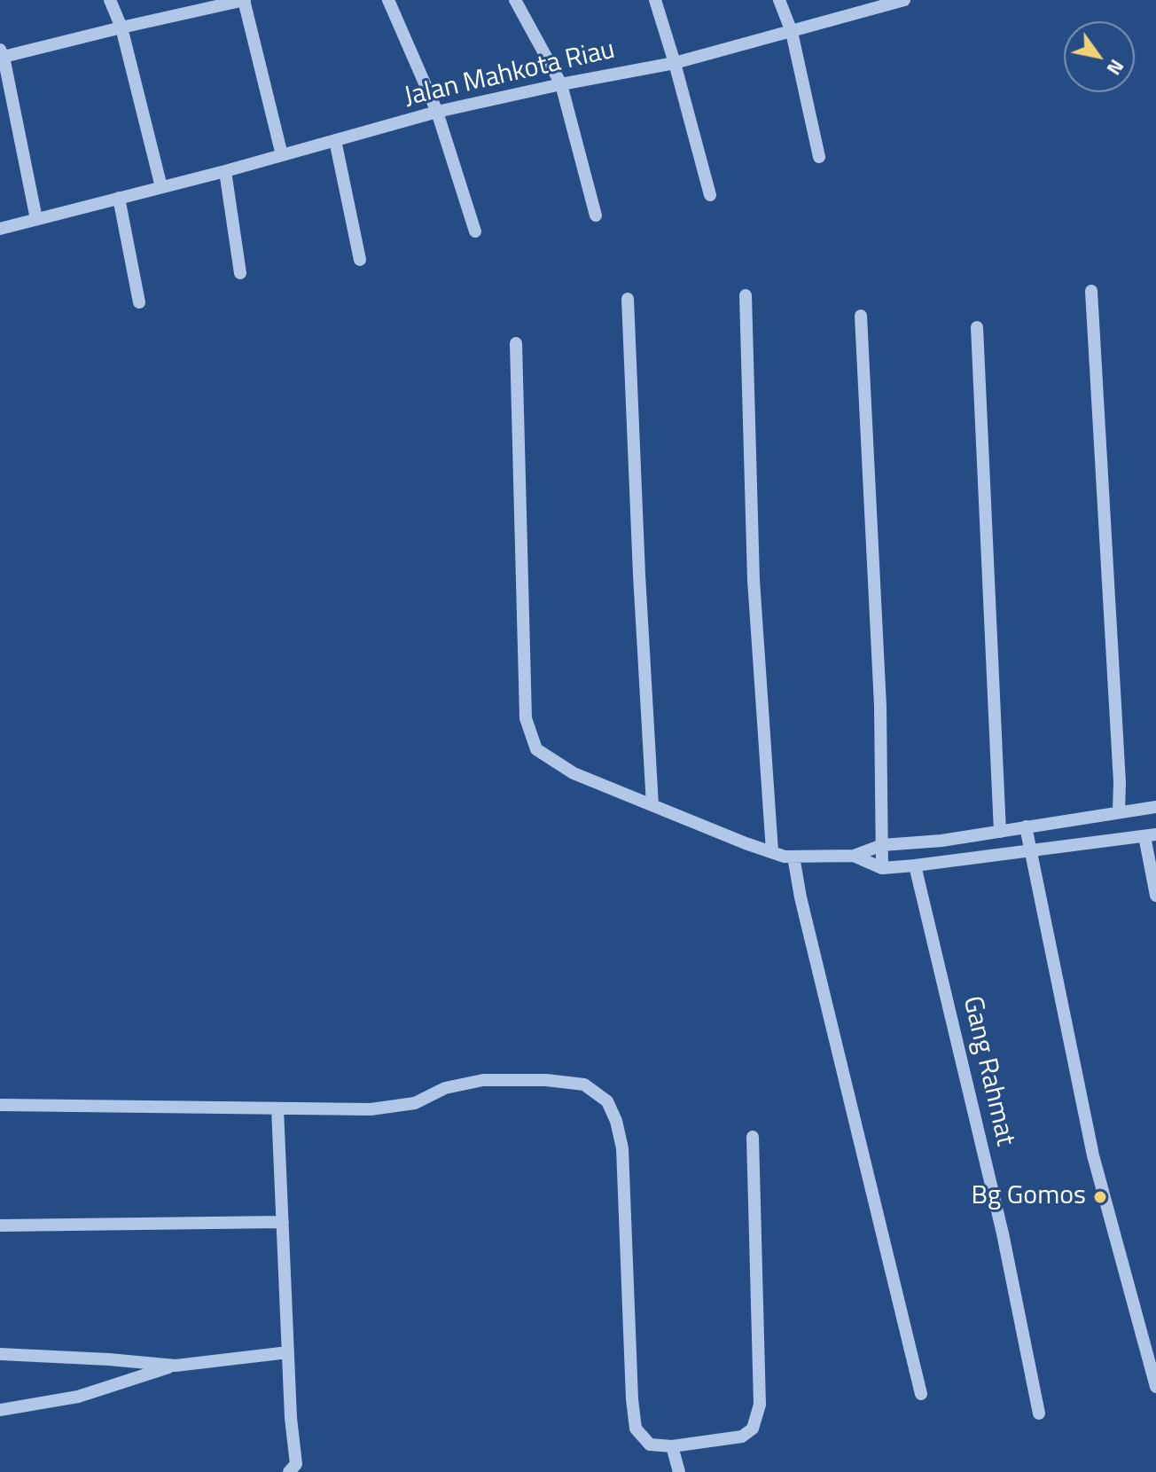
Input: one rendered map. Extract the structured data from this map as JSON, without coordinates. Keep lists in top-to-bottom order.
{
  "streets": {
    "street": ["Jalan Mahkota Riau", "Gang Rahmat"]
  },
  "places": ["Bg Gomos"],
  "north": "bottom right"
}
